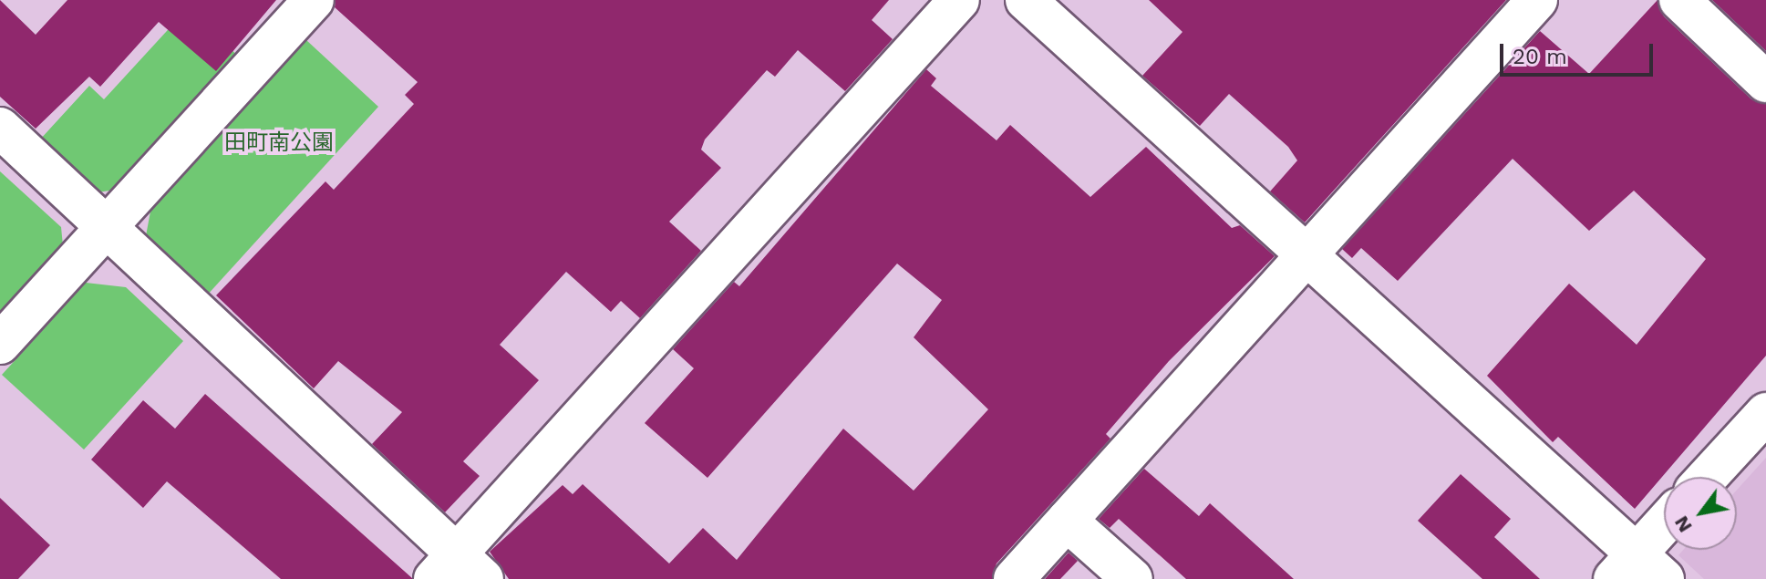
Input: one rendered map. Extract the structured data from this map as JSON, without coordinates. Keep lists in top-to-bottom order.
{
  "parks": ["田町南公園"],
  "scale_bar": "20 m",
  "north": "bottom left"
}
